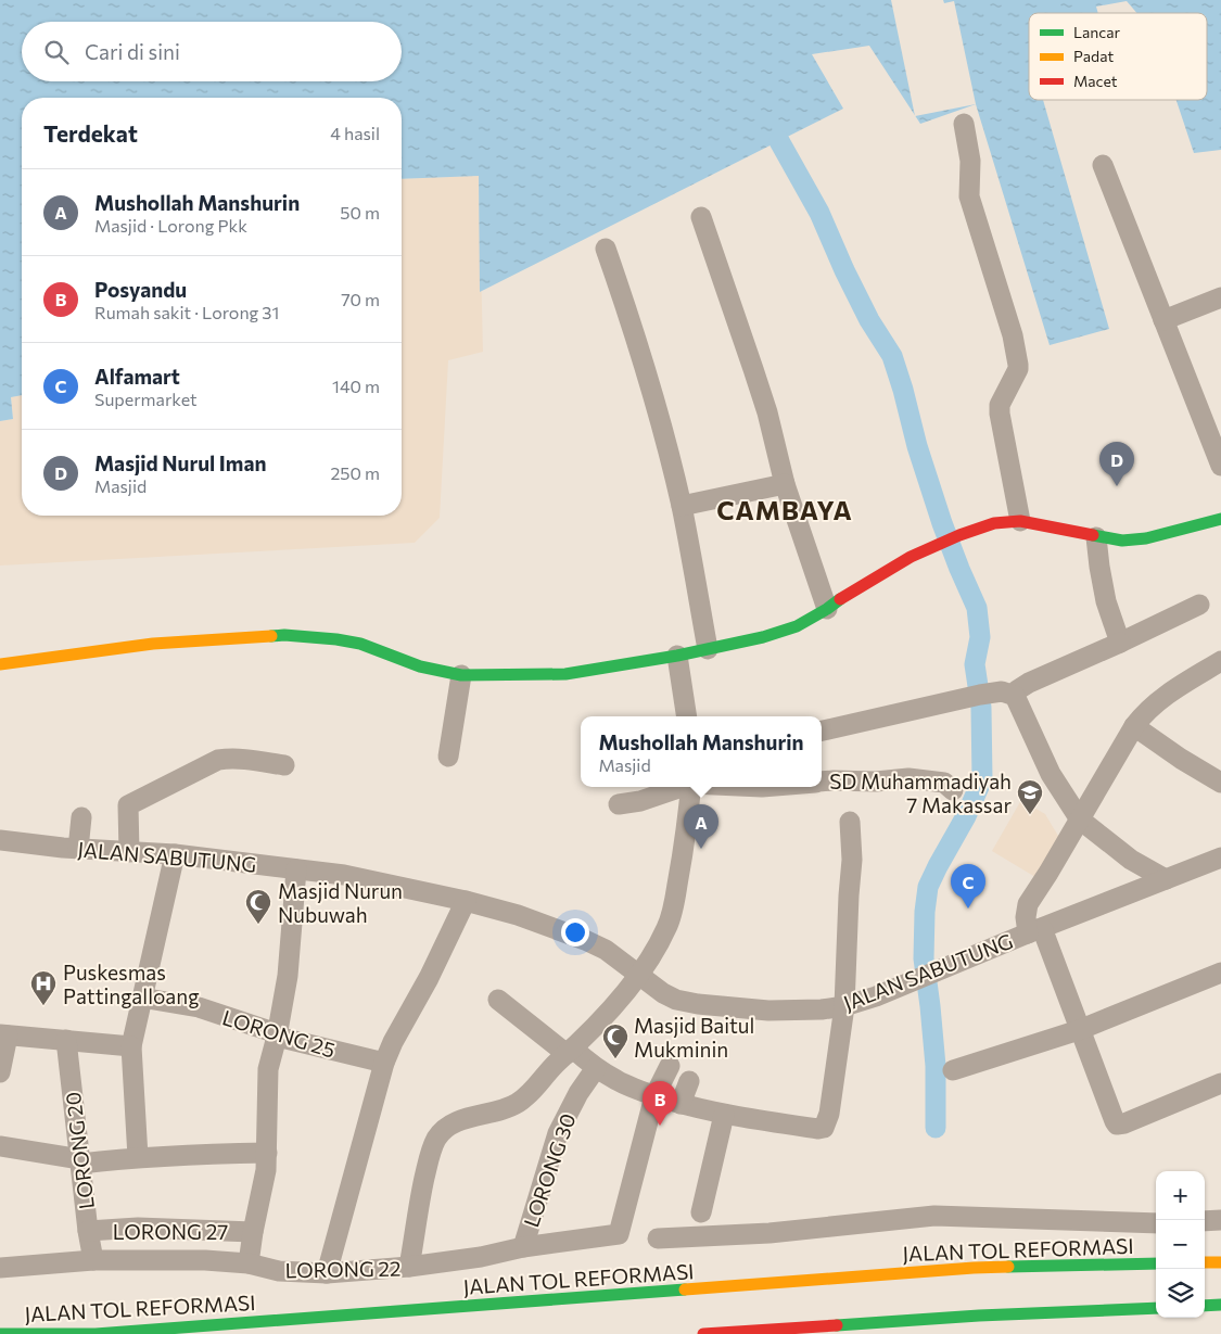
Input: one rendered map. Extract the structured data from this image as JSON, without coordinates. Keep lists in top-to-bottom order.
{
  "streets": {
    "main road": ["JALAN TOL REFORMASI"],
    "street": [
      "JALAN SABUTUNG",
      "LORONG 25",
      "LORONG 20",
      "LORONG 30",
      "LORONG 27",
      "LORONG 22"
    ]
  },
  "crossings": [
    ["LORONG 20", "LORONG 27"],
    ["LORONG 20", "LORONG 22"],
    ["LORONG 30", "LORONG 22"]
  ],
  "districts": ["CAMBAYA"],
  "places": {
    "school or university": ["SD Muhammadiyah 7 Makassar"],
    "mosque": ["Masjid Nurun Nubuwah", "Masjid Baitul Mukminin"],
    "hospital": ["Puskesmas Pattingalloang"]
  },
  "legend": ["Lancar", "Padat", "Macet"],
  "page": {
    "search": "Cari di sini",
    "heading": ["Terdekat", "4 hasil"],
    "list": [
      {
        "mark": "A",
        "name": "Mushollah Manshurin",
        "note": "Masjid · Lorong Pkk",
        "value": "50 m"
      },
      {
        "mark": "B",
        "name": "Posyandu",
        "note": "Rumah sakit · Lorong 31",
        "value": "70 m"
      },
      {
        "mark": "C",
        "name": "Alfamart",
        "note": "Supermarket",
        "value": "140 m"
      },
      {
        "mark": "D",
        "name": "Masjid Nurul Iman",
        "note": "Masjid",
        "value": "250 m"
      }
    ],
    "pins": [
      "D",
      "A",
      "C",
      "B"
    ],
    "popup": ["Mushollah Manshurin", "Masjid"],
    "map_buttons": ["+", "−"]
  }
}
